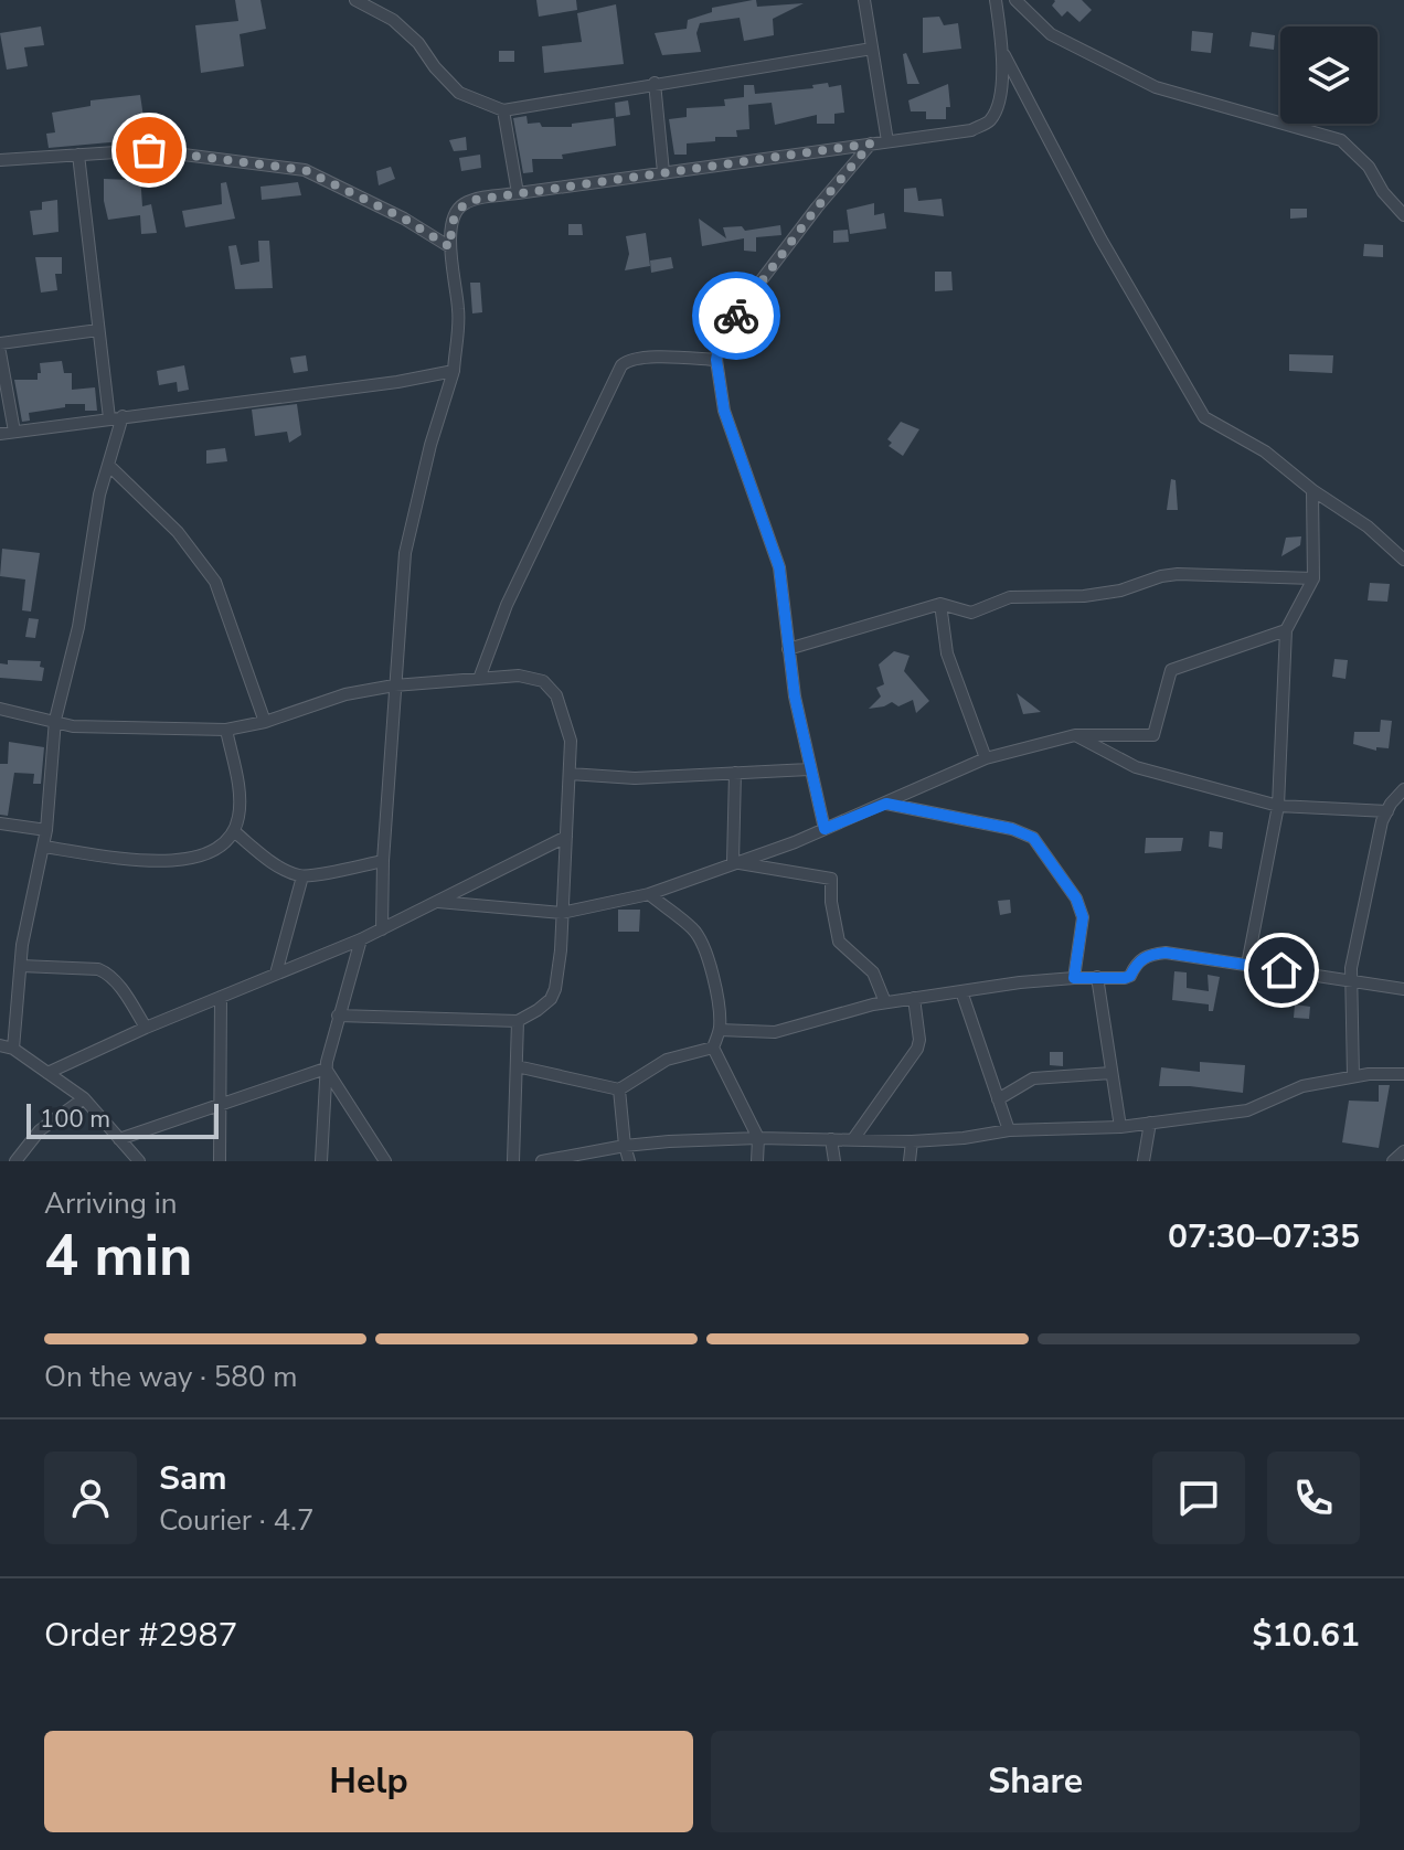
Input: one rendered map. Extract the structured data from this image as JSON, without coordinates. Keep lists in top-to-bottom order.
{
  "scale_bar": "100 m",
  "page": {
    "scale": "100 m",
    "heading": ["4 min", "Arriving in", "07:30–07:35"],
    "panel": [
      "Sam",
      "Courier · 4.7",
      "Order #2987",
      "$10.61"
    ],
    "bar": "On the way · 580 m",
    "buttons": ["Help", "Share"]
  }
}
